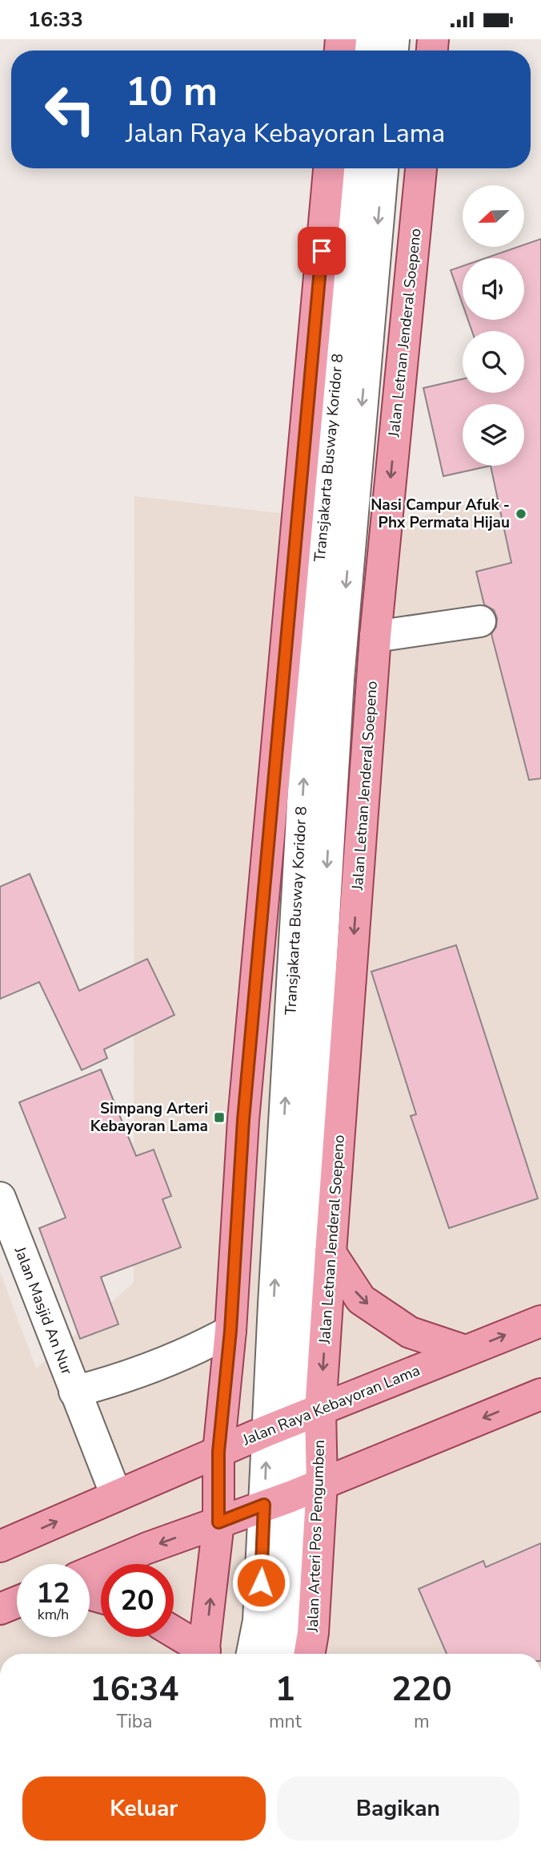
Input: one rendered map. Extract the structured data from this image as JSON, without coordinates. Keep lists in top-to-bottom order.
{
  "streets": {
    "main road": ["Jalan Letnan Jenderal Soepeno", "Jalan Raya Kebayoran Lama", "Jalan Arteri Pos Pengumben"],
    "street": ["Transjakarta Busway Koridor 8", "Jalan Masjid An Nur"]
  },
  "crossings": [
    ["Jalan Letnan Jenderal Soepeno", "Transjakarta Busway Koridor 8"],
    ["Jalan Letnan Jenderal Soepeno", "Jalan Raya Kebayoran Lama"],
    ["Jalan Letnan Jenderal Soepeno", "Jalan Arteri Pos Pengumben"],
    ["Transjakarta Busway Koridor 8", "Jalan Raya Kebayoran Lama"],
    ["Transjakarta Busway Koridor 8", "Jalan Arteri Pos Pengumben"],
    ["Jalan Masjid An Nur", "Jalan Raya Kebayoran Lama"],
    ["Jalan Raya Kebayoran Lama", "Jalan Arteri Pos Pengumben"]
  ],
  "places": {
    "other": ["Nasi Campur Afuk - Phx Permata Hijau"],
    "transit": ["Simpang Arteri Kebayoran Lama"]
  },
  "north": "left",
  "page": {
    "status": "16:33",
    "turn": ["10 m", "Jalan Raya Kebayoran Lama"],
    "speed": "12 km/h",
    "limit": "20",
    "eta": [
      "16:34",
      "Tiba",
      "1",
      "mnt",
      "220",
      "m"
    ],
    "buttons": ["Keluar", "Bagikan"]
  }
}
